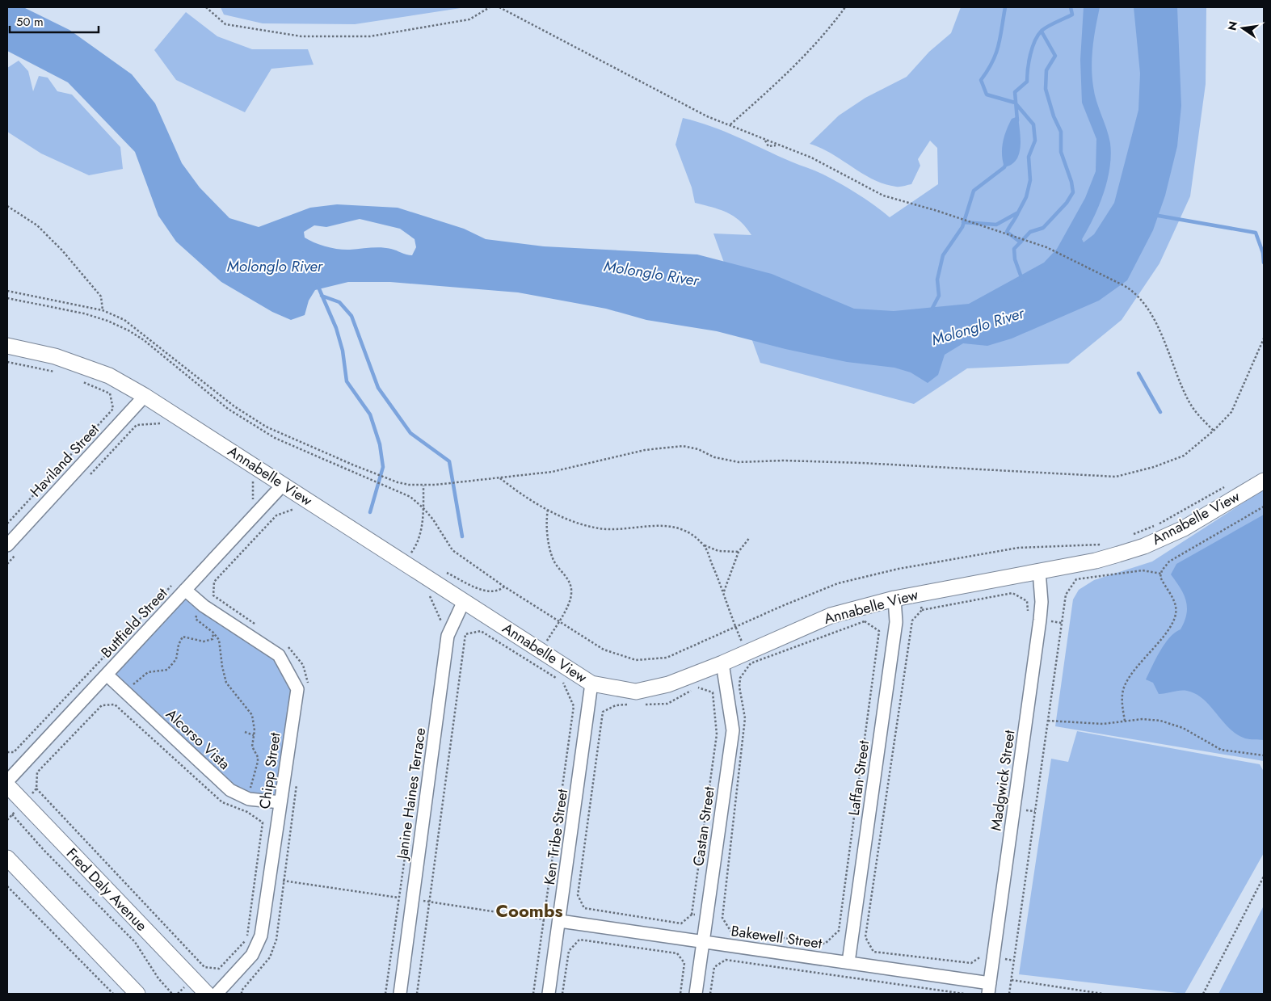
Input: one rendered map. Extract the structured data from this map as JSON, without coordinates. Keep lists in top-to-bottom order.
{
  "streets": {
    "street": [
      "Haviland Street",
      "Annabelle View",
      "Buttfield Street",
      "Alcorso Vista",
      "Chipp Street",
      "Laffan Street",
      "Madgwick Street",
      "Janine Haines Terrace",
      "Castan Street",
      "Ken Tribe Street",
      "Fred Daly Avenue",
      "Bakewell Street"
    ]
  },
  "crossings": [
    ["Haviland Street", "Annabelle View"],
    ["Annabelle View", "Buttfield Street"],
    ["Annabelle View", "Laffan Street"],
    ["Annabelle View", "Madgwick Street"],
    ["Annabelle View", "Janine Haines Terrace"],
    ["Annabelle View", "Castan Street"],
    ["Annabelle View", "Ken Tribe Street"],
    ["Buttfield Street", "Alcorso Vista"],
    ["Buttfield Street", "Chipp Street"],
    ["Alcorso Vista", "Chipp Street"],
    ["Laffan Street", "Bakewell Street"],
    ["Madgwick Street", "Bakewell Street"],
    ["Castan Street", "Bakewell Street"],
    ["Ken Tribe Street", "Bakewell Street"]
  ],
  "districts": ["Coombs"],
  "water": ["Molonglo River"],
  "scale_bar": "50 m",
  "north": "left"
}
